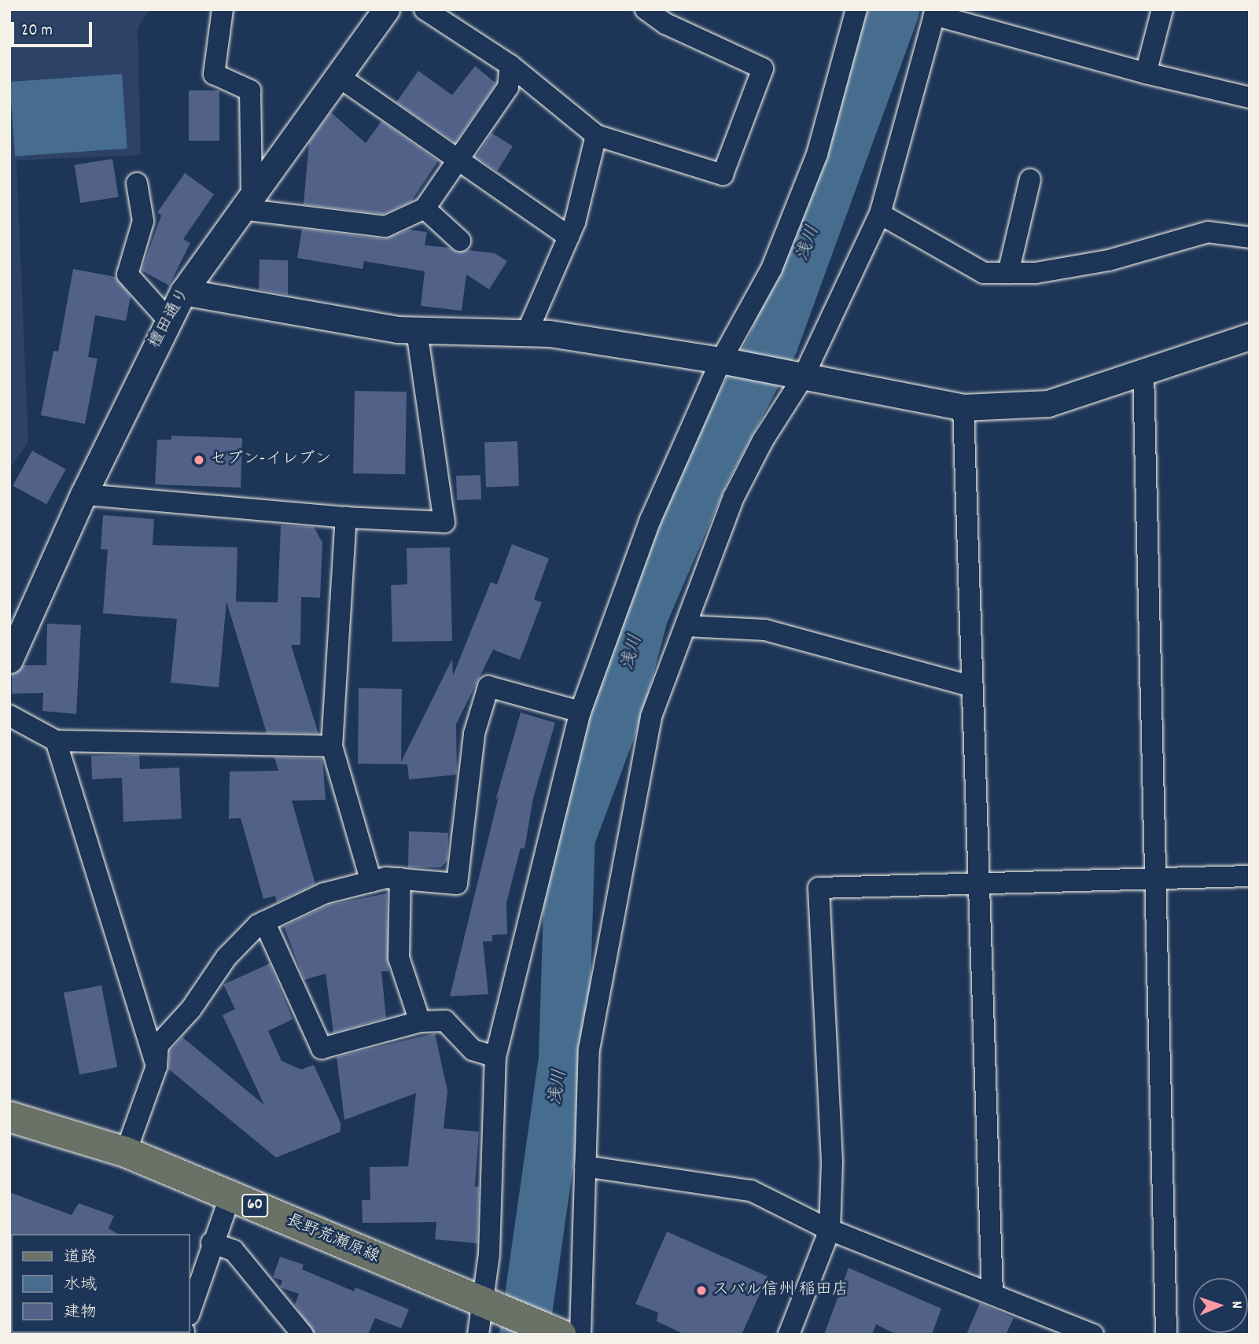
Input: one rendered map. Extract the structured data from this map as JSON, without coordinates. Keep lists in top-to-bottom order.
{
  "streets": {
    "main road": ["60", "長野荒瀬原線"],
    "street": ["檀田通り"]
  },
  "water": ["浅川"],
  "places": ["セブン-イレブン", "スバル信州 稲田店"],
  "legend": ["道路", "水域", "建物"],
  "scale_bar": "20 m",
  "north": "right"
}
